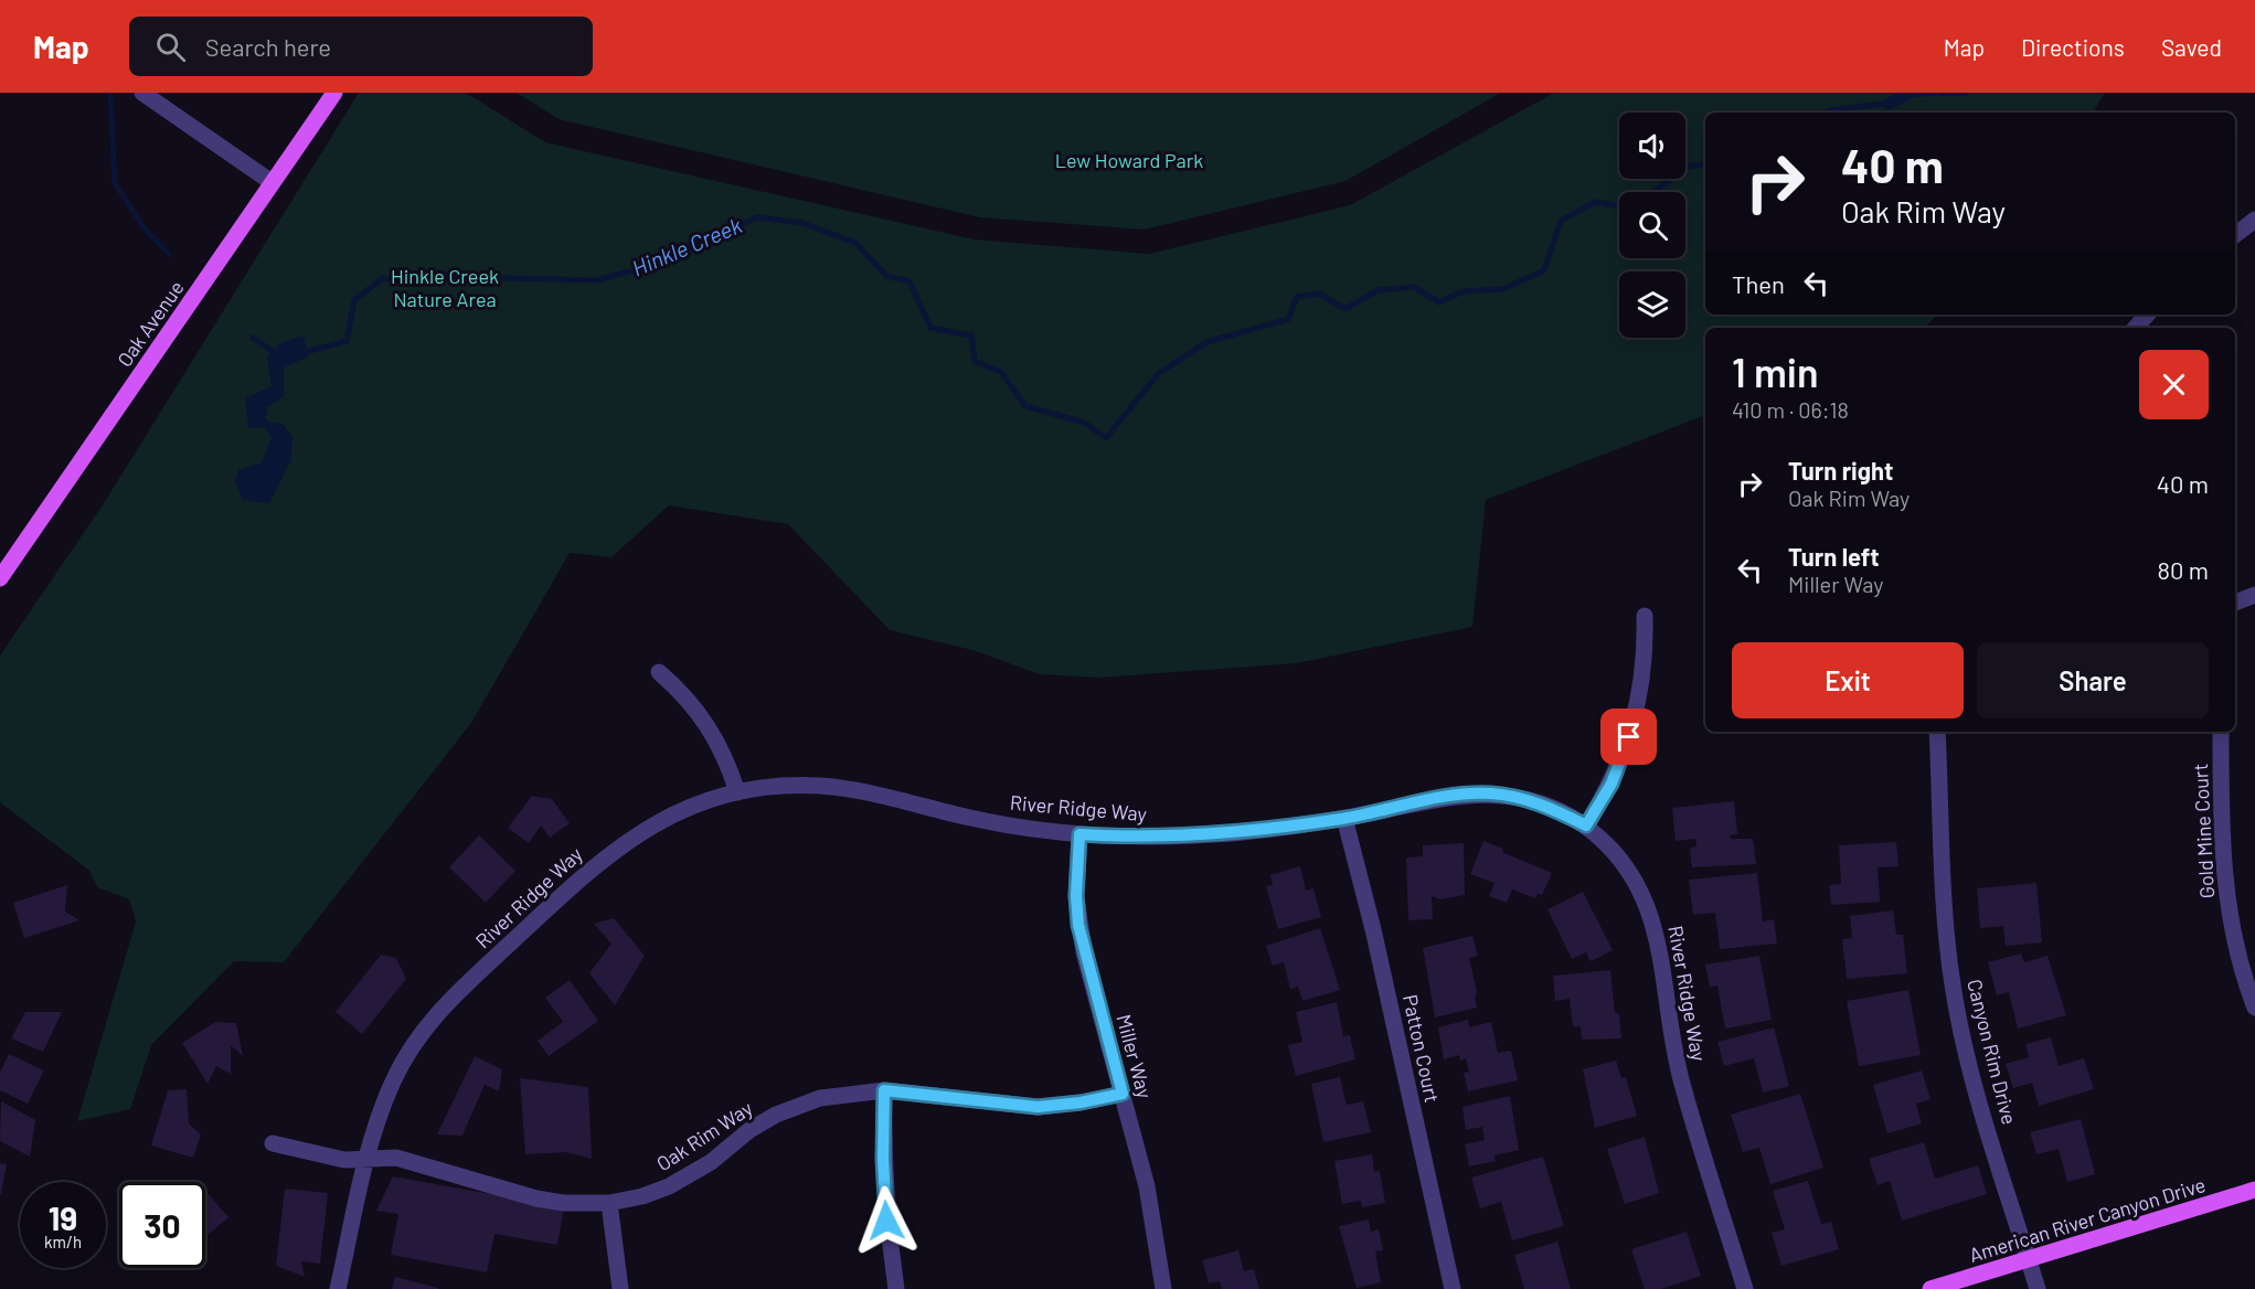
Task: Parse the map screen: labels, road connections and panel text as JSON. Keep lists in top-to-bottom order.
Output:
{
  "streets": {
    "main road": ["Oak Avenue", "American River Canyon Drive"],
    "street": [
      "River Ridge Way",
      "Gold Mine Court",
      "Patton Court",
      "Canyon Rim Drive",
      "Miller Way",
      "Oak Rim Way"
    ]
  },
  "crossings": [
    ["River Ridge Way", "Patton Court"],
    ["River Ridge Way", "Miller Way"],
    ["River Ridge Way", "Oak Rim Way"],
    ["Canyon Rim Drive", "American River Canyon Drive"],
    ["Miller Way", "Oak Rim Way"]
  ],
  "water": ["Hinkle Creek"],
  "parks": ["Lew Howard Park", "Hinkle Creek Nature Area"],
  "page": {
    "header": "Map",
    "search": "Search here",
    "nav": ["Map", "Directions", "Saved"],
    "turn": ["40 m", "Oak Rim Way"],
    "then": "Then",
    "heading": ["1 min", "410 m · 06:18"],
    "list": [
      {
        "name": "Turn right",
        "note": "Oak Rim Way",
        "value": "40 m"
      },
      {
        "name": "Turn left",
        "note": "Miller Way",
        "value": "80 m"
      }
    ],
    "buttons": ["Exit", "Share"],
    "speed": "19 km/h",
    "limit": "30"
  }
}
